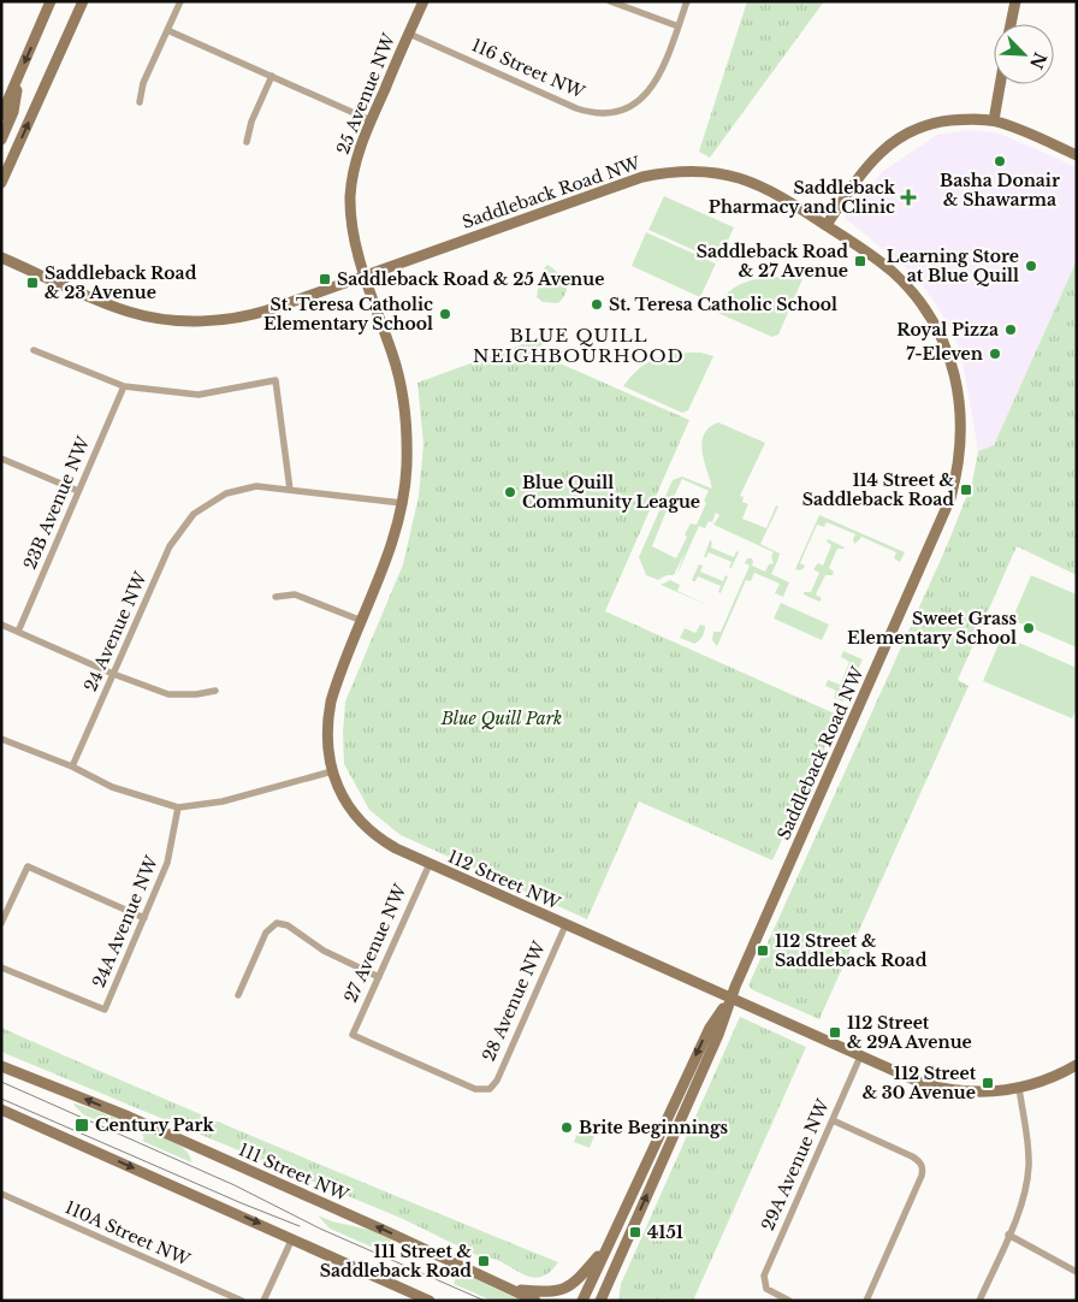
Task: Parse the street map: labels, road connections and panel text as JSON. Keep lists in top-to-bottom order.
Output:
{
  "streets": {
    "street": [
      "116 Street NW",
      "25 Avenue NW",
      "Saddleback Road NW",
      "23B Avenue NW",
      "24 Avenue NW",
      "112 Street NW",
      "24A Avenue NW",
      "27 Avenue NW",
      "28 Avenue NW",
      "29A Avenue NW",
      "111 Street NW",
      "110A Street NW"
    ]
  },
  "crossings": [
    ["116 Street NW", "25 Avenue NW"],
    ["25 Avenue NW", "Saddleback Road NW"],
    ["25 Avenue NW", "112 Street NW"],
    ["Saddleback Road NW", "112 Street NW"],
    ["112 Street NW", "27 Avenue NW"],
    ["112 Street NW", "28 Avenue NW"],
    ["112 Street NW", "29A Avenue NW"],
    ["27 Avenue NW", "28 Avenue NW"]
  ],
  "districts": ["BLUE QUILL NEIGHBOURHOOD"],
  "parks": ["Blue Quill Park"],
  "places": {
    "other": [
      "Basha Donair & Shawarma",
      "Learning Store at Blue Quill",
      "St. Teresa Catholic School",
      "St. Teresa Catholic Elementary School",
      "Royal Pizza",
      "7-Eleven",
      "Blue Quill Community League",
      "Sweet Grass Elementary School",
      "Brite Beginnings"
    ],
    "health": ["Saddleback Pharmacy and Clinic"],
    "transit": [
      "Saddleback Road & 27 Avenue",
      "Saddleback Road & 25 Avenue",
      "Saddleback Road & 23 Avenue",
      "114 Street & Saddleback Road",
      "112 Street & Saddleback Road",
      "112 Street & 29A Avenue",
      "112 Street & 30 Avenue",
      "Century Park",
      "4151",
      "111 Street & Saddleback Road"
    ]
  },
  "north": "bottom right"
}
